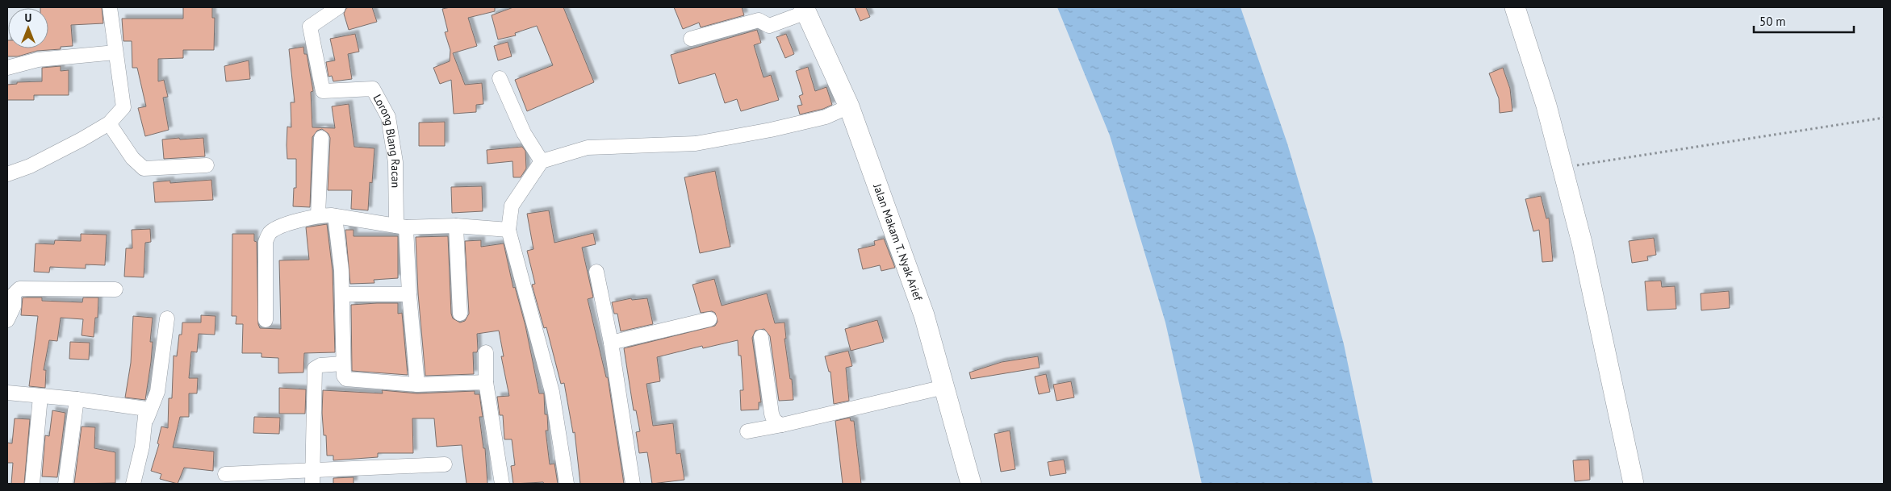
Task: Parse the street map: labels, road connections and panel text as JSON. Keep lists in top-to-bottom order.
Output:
{
  "streets": {
    "street": ["Lorong Blang Racan", "Jalan Makam T. Nyak Arief"]
  },
  "scale_bar": "50 m",
  "north": "top"
}
